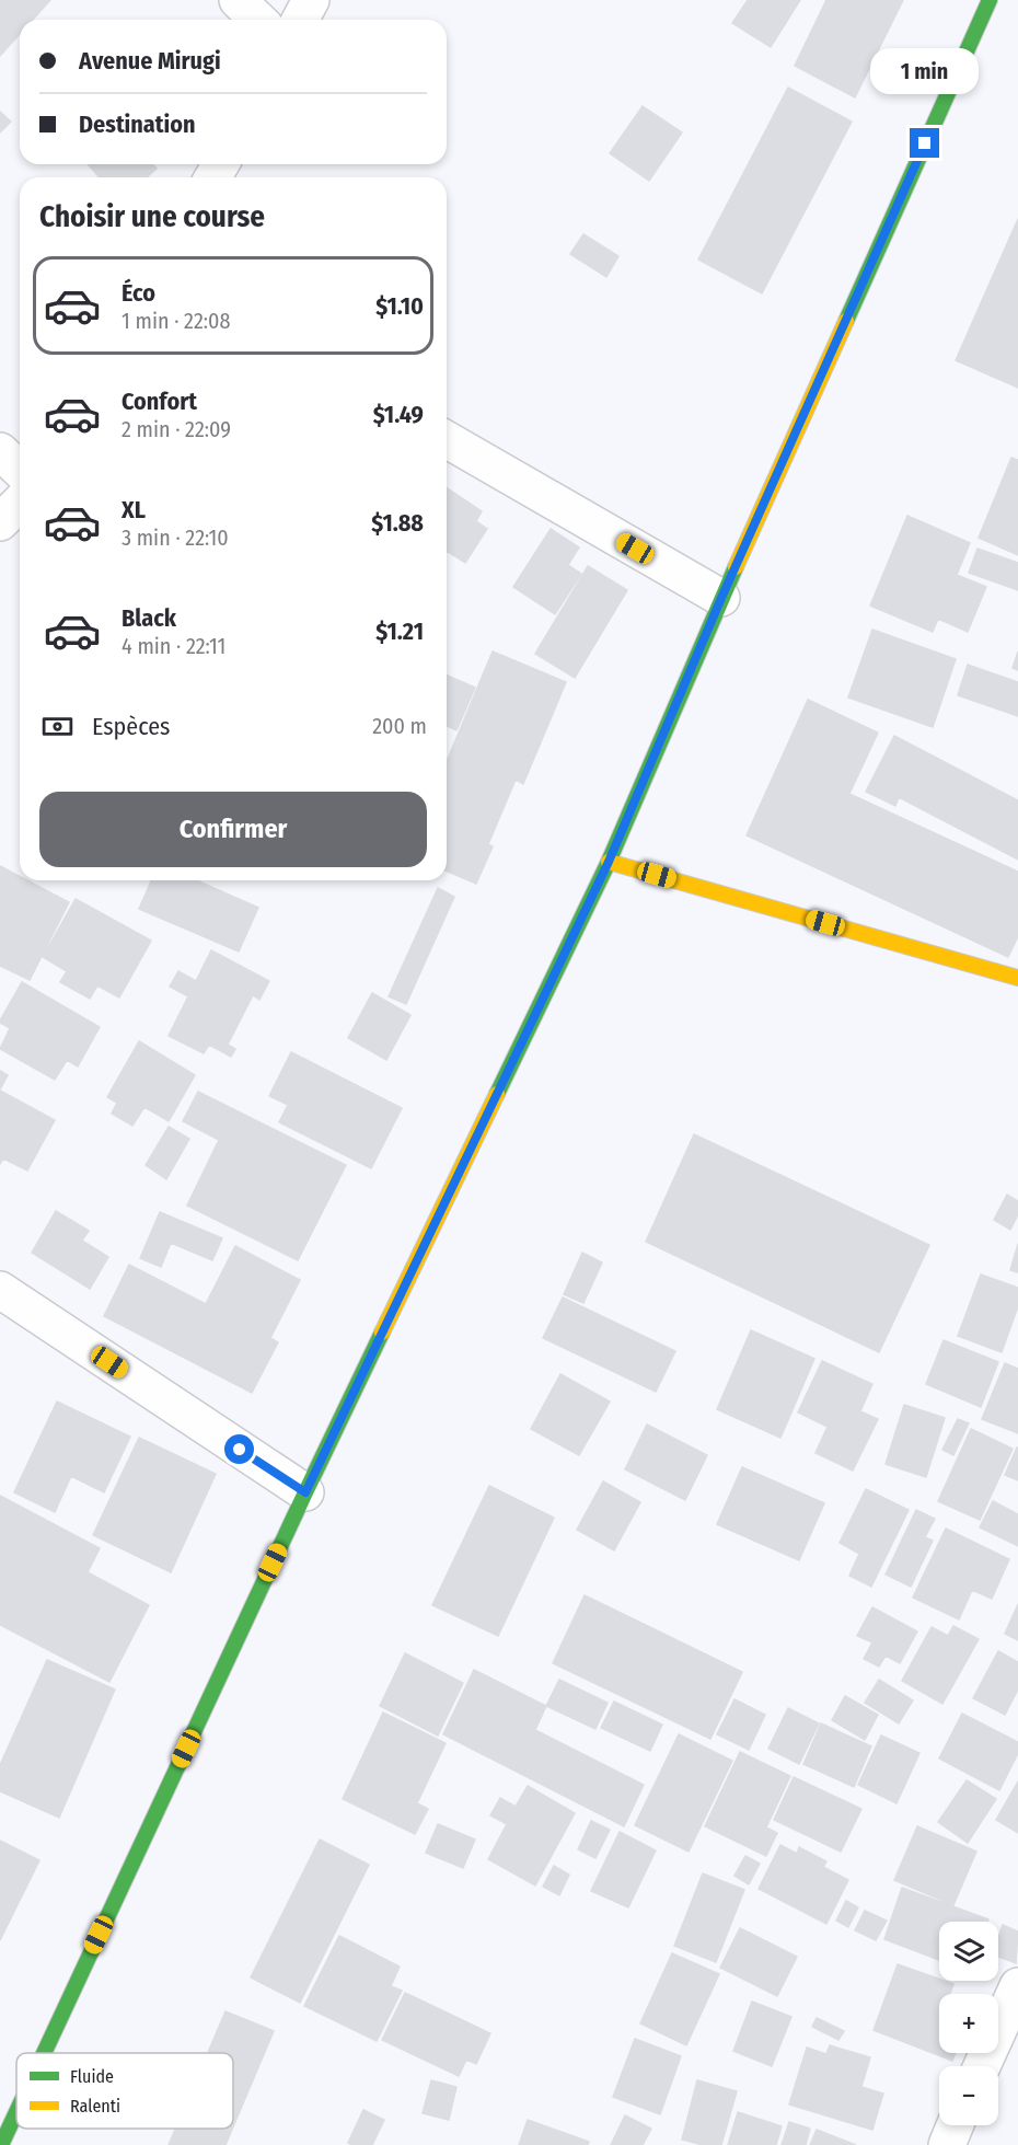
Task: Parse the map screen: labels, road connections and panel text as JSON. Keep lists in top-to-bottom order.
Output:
{
  "legend": ["Fluide", "Ralenti"],
  "page": {
    "banner": ["Avenue Mirugi", "Destination"],
    "bubble": "1 min",
    "heading": "Choisir une course",
    "list": [
      {
        "name": "Éco",
        "note": "1 min · 22:08",
        "value": "$1.10"
      },
      {
        "name": "Confort",
        "note": "2 min · 22:09",
        "value": "$1.49"
      },
      {
        "name": "XL",
        "note": "3 min · 22:10",
        "value": "$1.88"
      },
      {
        "name": "Black",
        "note": "4 min · 22:11",
        "value": "$1.21"
      }
    ],
    "pay": ["Espèces", "200 m"],
    "buttons": "Confirmer",
    "map_buttons": ["+", "−"]
  }
}
